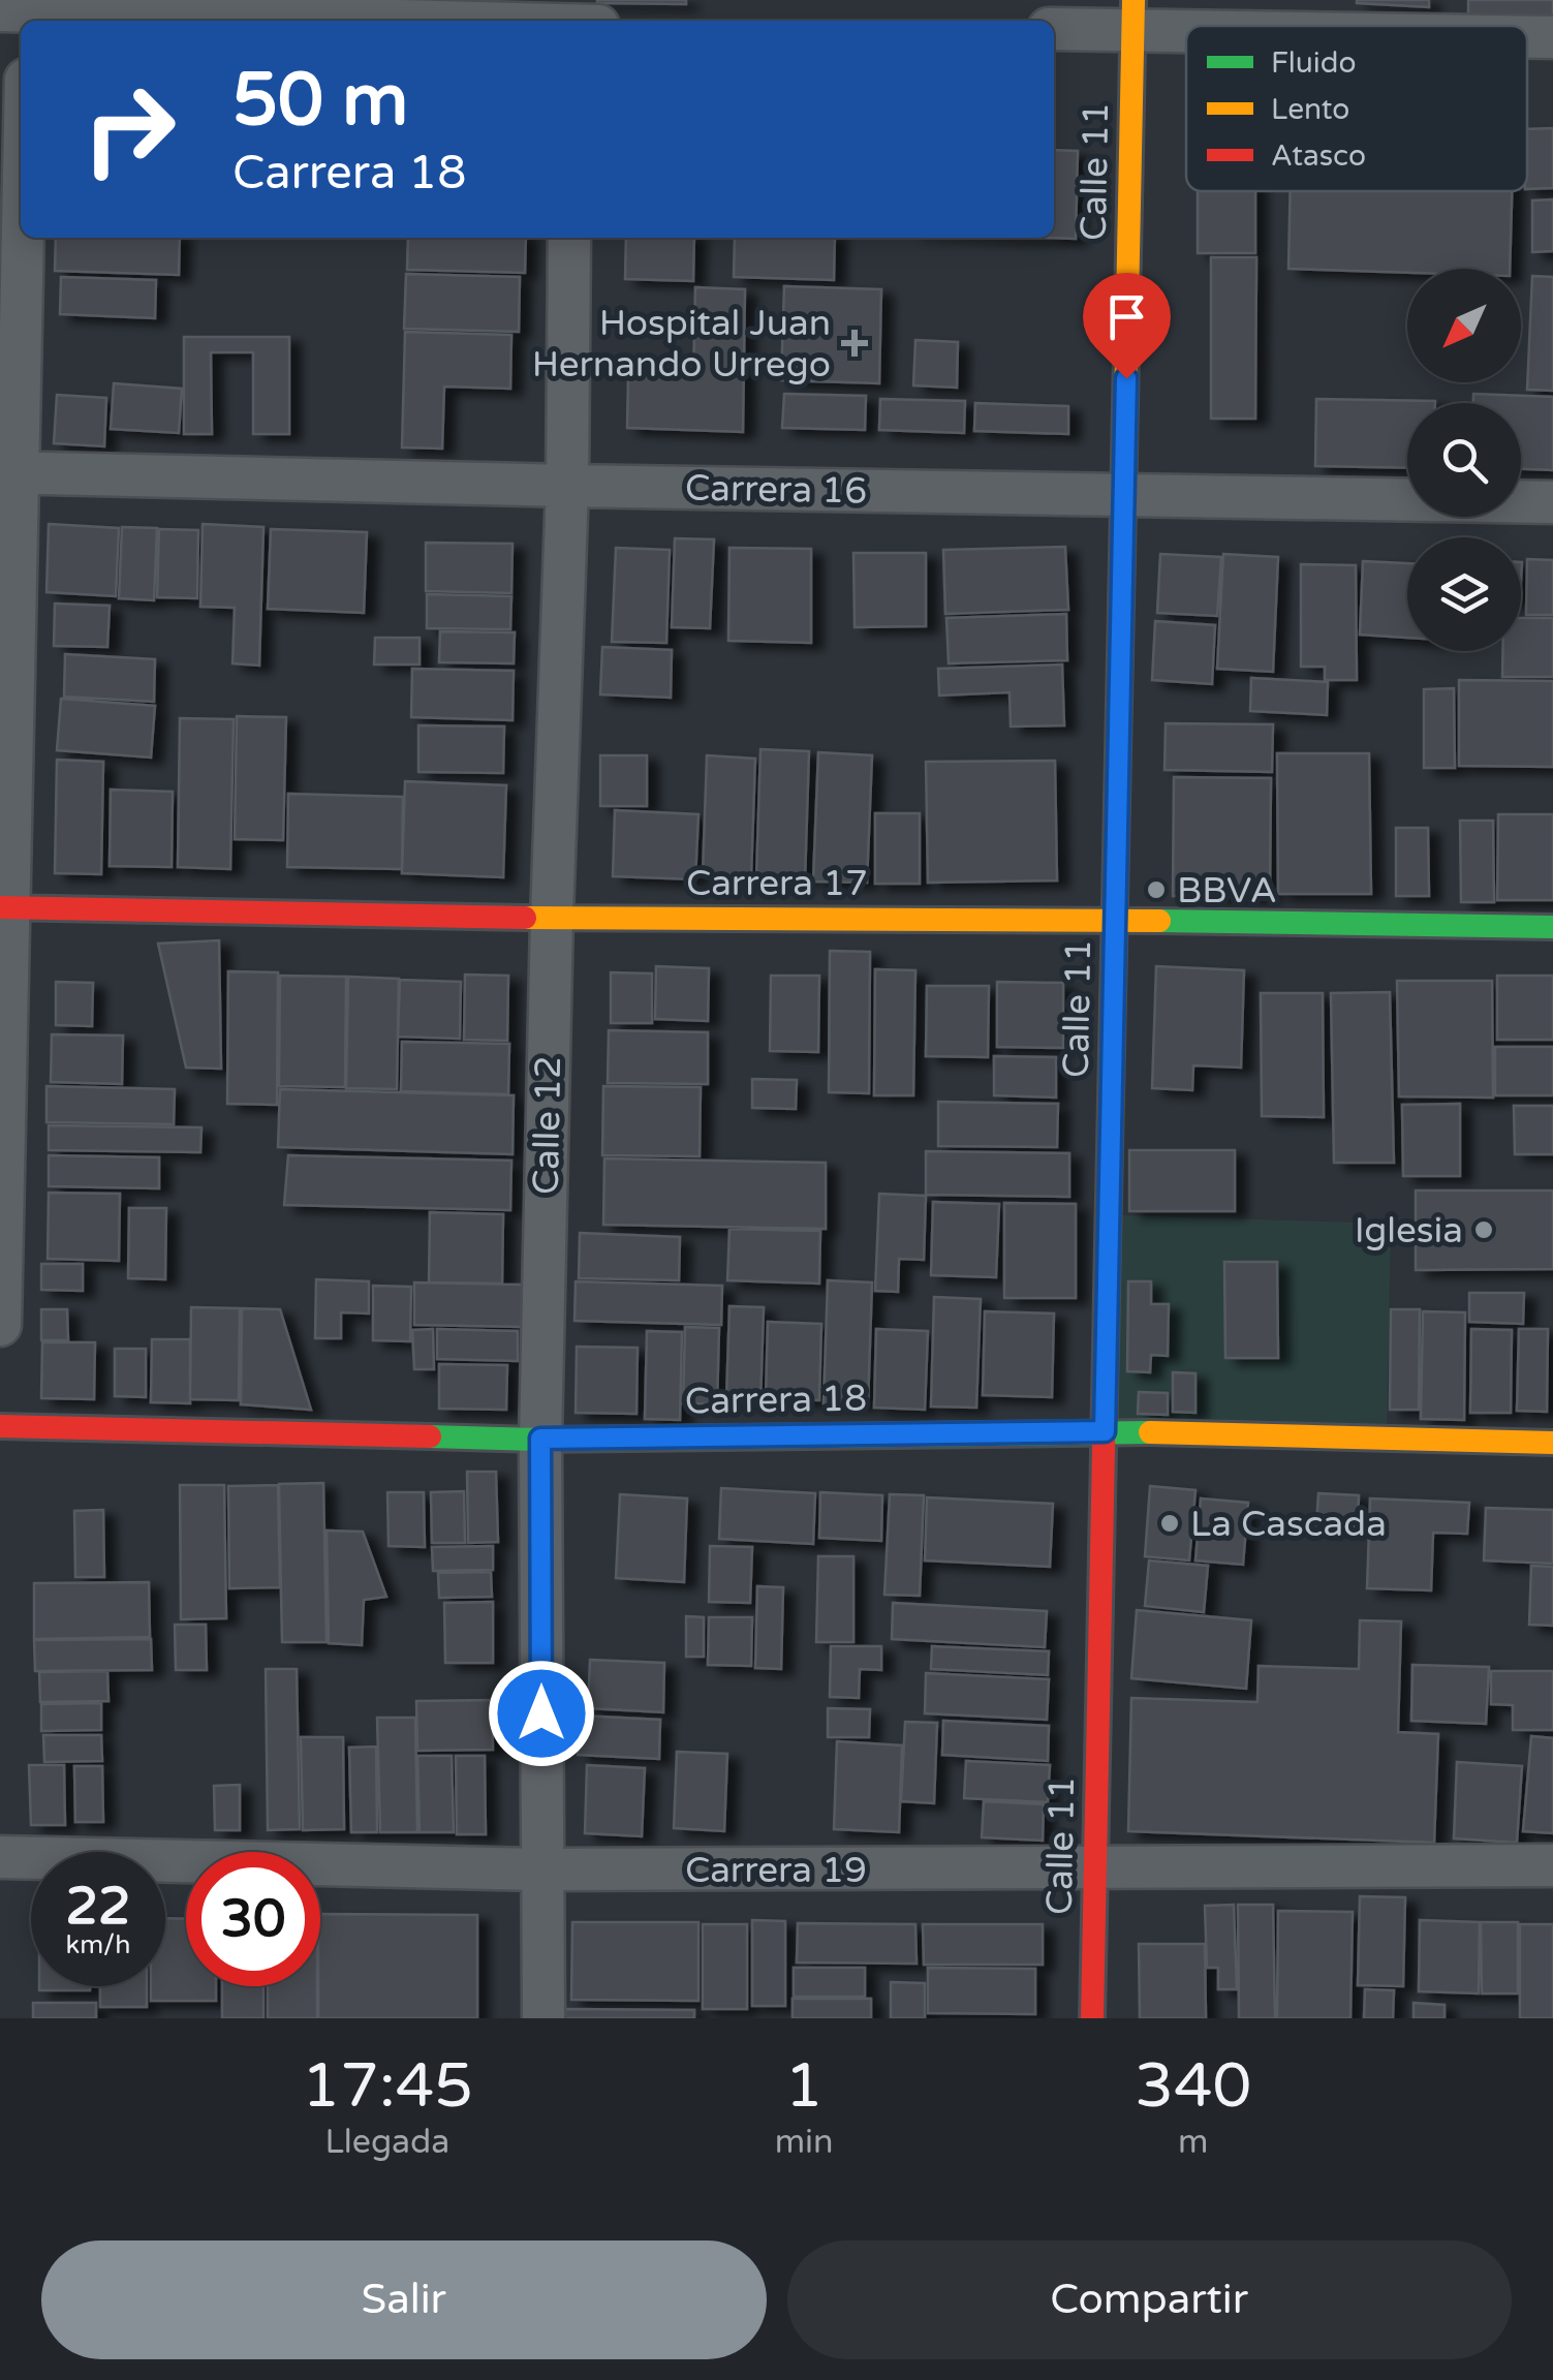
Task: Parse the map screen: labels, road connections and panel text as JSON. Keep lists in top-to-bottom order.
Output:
{
  "streets": {
    "street": [
      "Calle 11",
      "Carrera 16",
      "Carrera 17",
      "Calle 12",
      "Carrera 18",
      "Carrera 19"
    ]
  },
  "crossings": [
    ["Calle 11", "Carrera 16"],
    ["Calle 11", "Carrera 17"],
    ["Calle 11", "Carrera 18"],
    ["Calle 11", "Carrera 19"],
    ["Carrera 16", "Calle 12"],
    ["Carrera 17", "Calle 12"],
    ["Calle 12", "Carrera 18"],
    ["Calle 12", "Carrera 19"]
  ],
  "places": {
    "health": ["Hospital Juan Hernando Urrego"],
    "other": ["BBVA", "Iglesia", "La Cascada"]
  },
  "legend": ["Fluido", "Lento", "Atasco"],
  "north": "bottom left",
  "page": {
    "turn": ["50 m", "Carrera 18"],
    "speed": "22 km/h",
    "limit": "30",
    "eta": [
      "17:45",
      "Llegada",
      "1",
      "min",
      "340",
      "m"
    ],
    "buttons": ["Salir", "Compartir"]
  }
}
